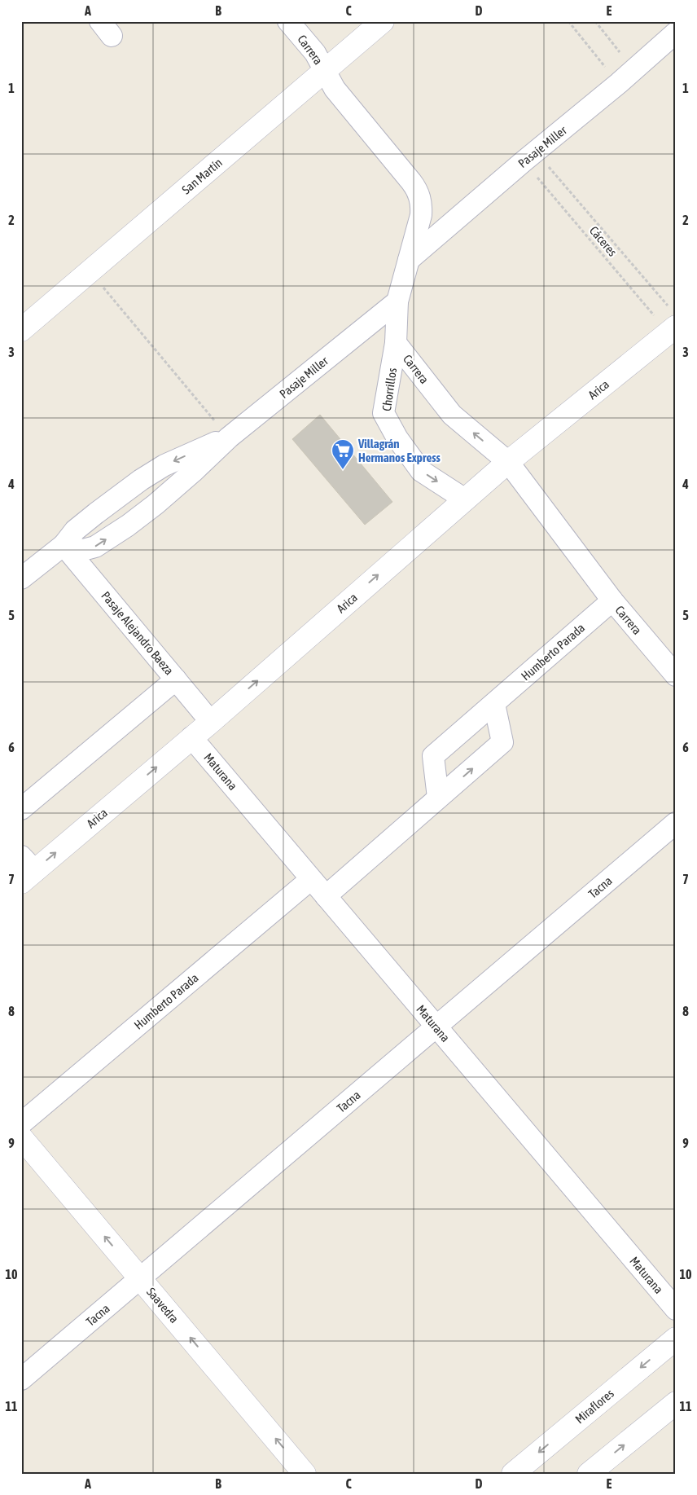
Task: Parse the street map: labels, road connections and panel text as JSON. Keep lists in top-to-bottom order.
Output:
{
  "streets": {
    "street": [
      "Carrera",
      "Pasaje Miller",
      "San Martín",
      "Chorrillos",
      "Arica",
      "Pasaje Alejandro Baeza",
      "Humberto Parada",
      "Maturana",
      "Tacna",
      "Saavedra",
      "Miraflores"
    ],
    "path": ["Cáceres"]
  },
  "crossings": [
    ["Carrera", "Pasaje Miller"],
    ["Carrera", "San Martín"],
    ["Carrera", "Chorrillos"],
    ["Carrera", "Arica"],
    ["Carrera", "Humberto Parada"],
    ["Pasaje Miller", "Cáceres"],
    ["Pasaje Miller", "Pasaje Alejandro Baeza"],
    ["Cáceres", "Arica"],
    ["Chorrillos", "Arica"],
    ["Arica", "Pasaje Alejandro Baeza"],
    ["Arica", "Maturana"],
    ["Humberto Parada", "Maturana"],
    ["Maturana", "Tacna"],
    ["Tacna", "Saavedra"]
  ],
  "one_way": ["Chorrillos", "Saavedra"],
  "places": {
    "supermarket": ["Villagrán Hermanos Express"]
  },
  "grid": {
    "columns": [
      "A",
      "B",
      "C",
      "D",
      "E"
    ],
    "rows": [
      "1",
      "2",
      "3",
      "4",
      "5",
      "6",
      "7",
      "8",
      "9",
      "10",
      "11"
    ]
  }
}
